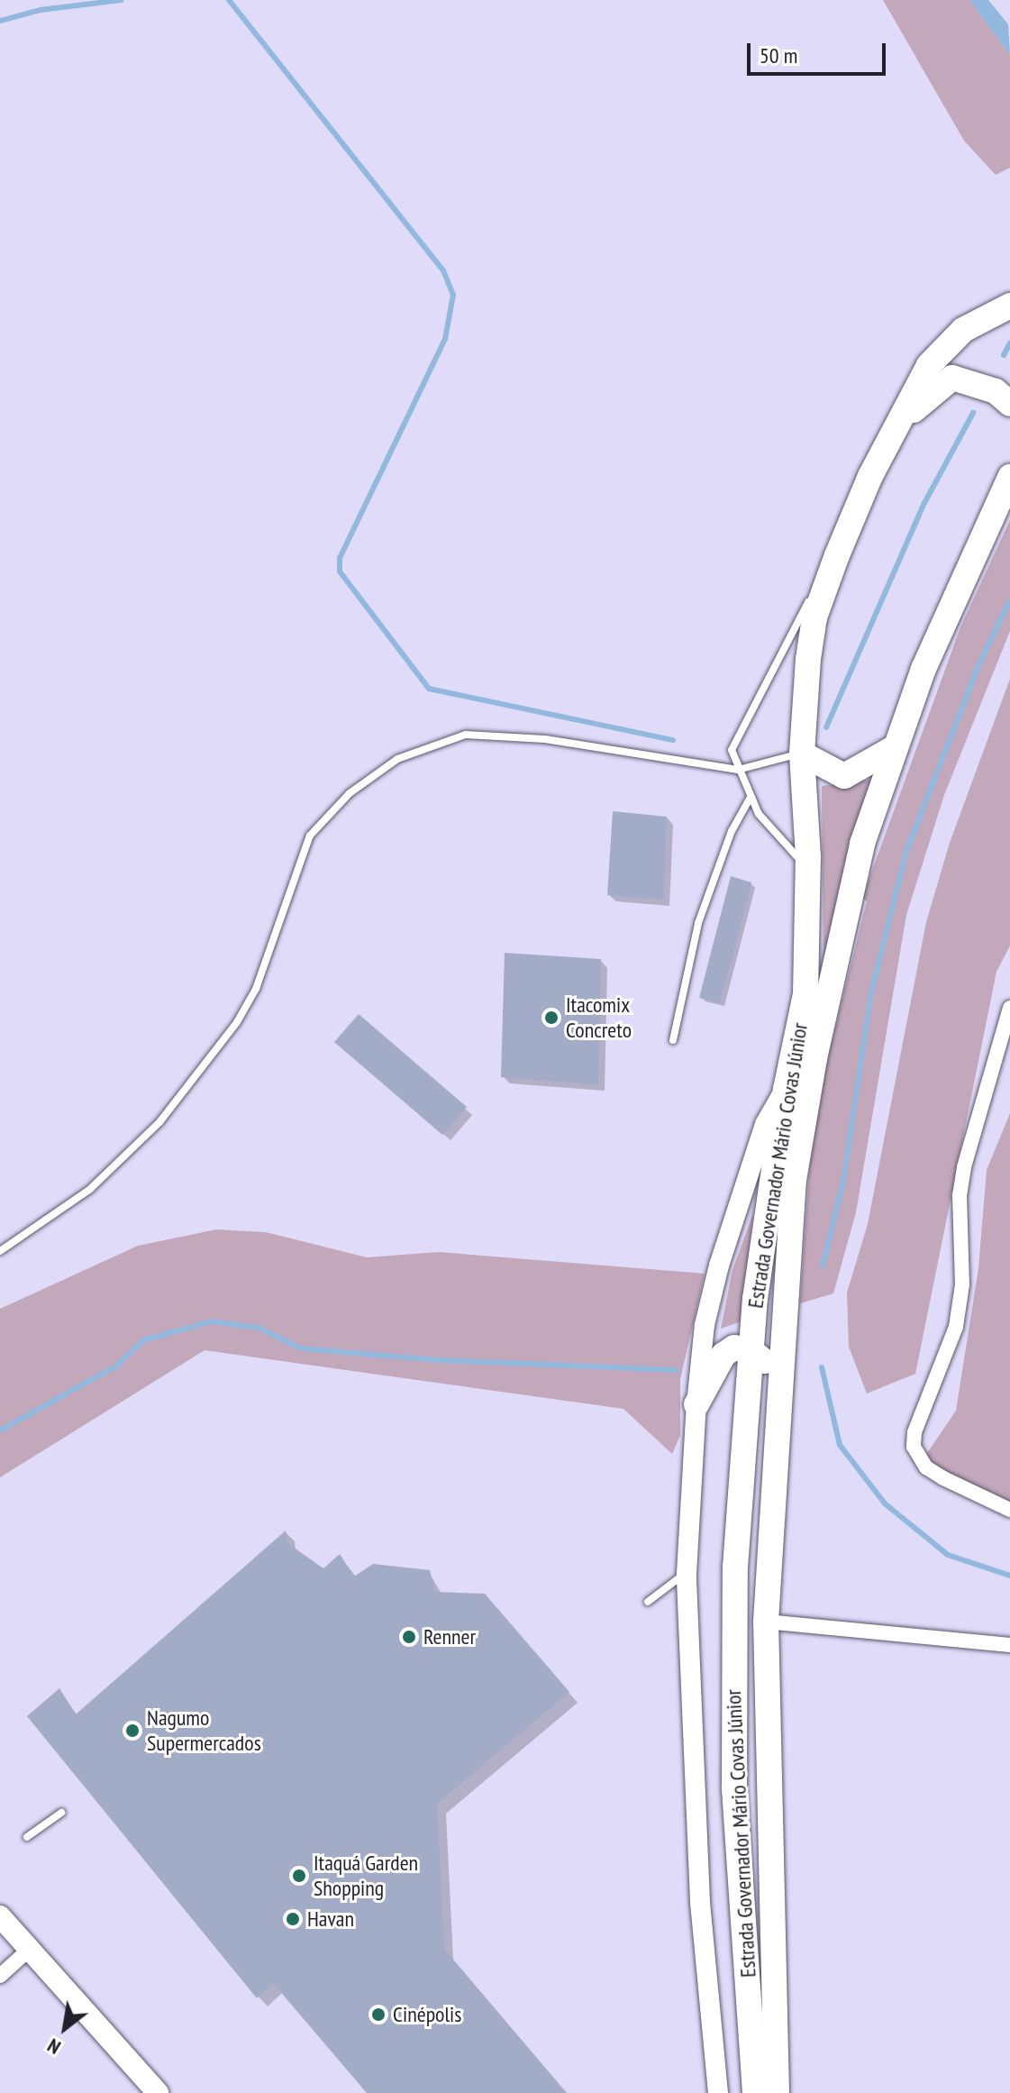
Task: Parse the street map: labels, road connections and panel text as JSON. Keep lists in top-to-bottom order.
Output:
{
  "streets": {
    "highway": ["Estrada Governador Mário Covas Júnior"]
  },
  "places": [
    "Itacomix Concreto",
    "Renner",
    "Nagumo Supermercados",
    "Itaquá Garden Shopping",
    "Havan",
    "Cinépolis"
  ],
  "scale_bar": "50 m",
  "north": "bottom left"
}
